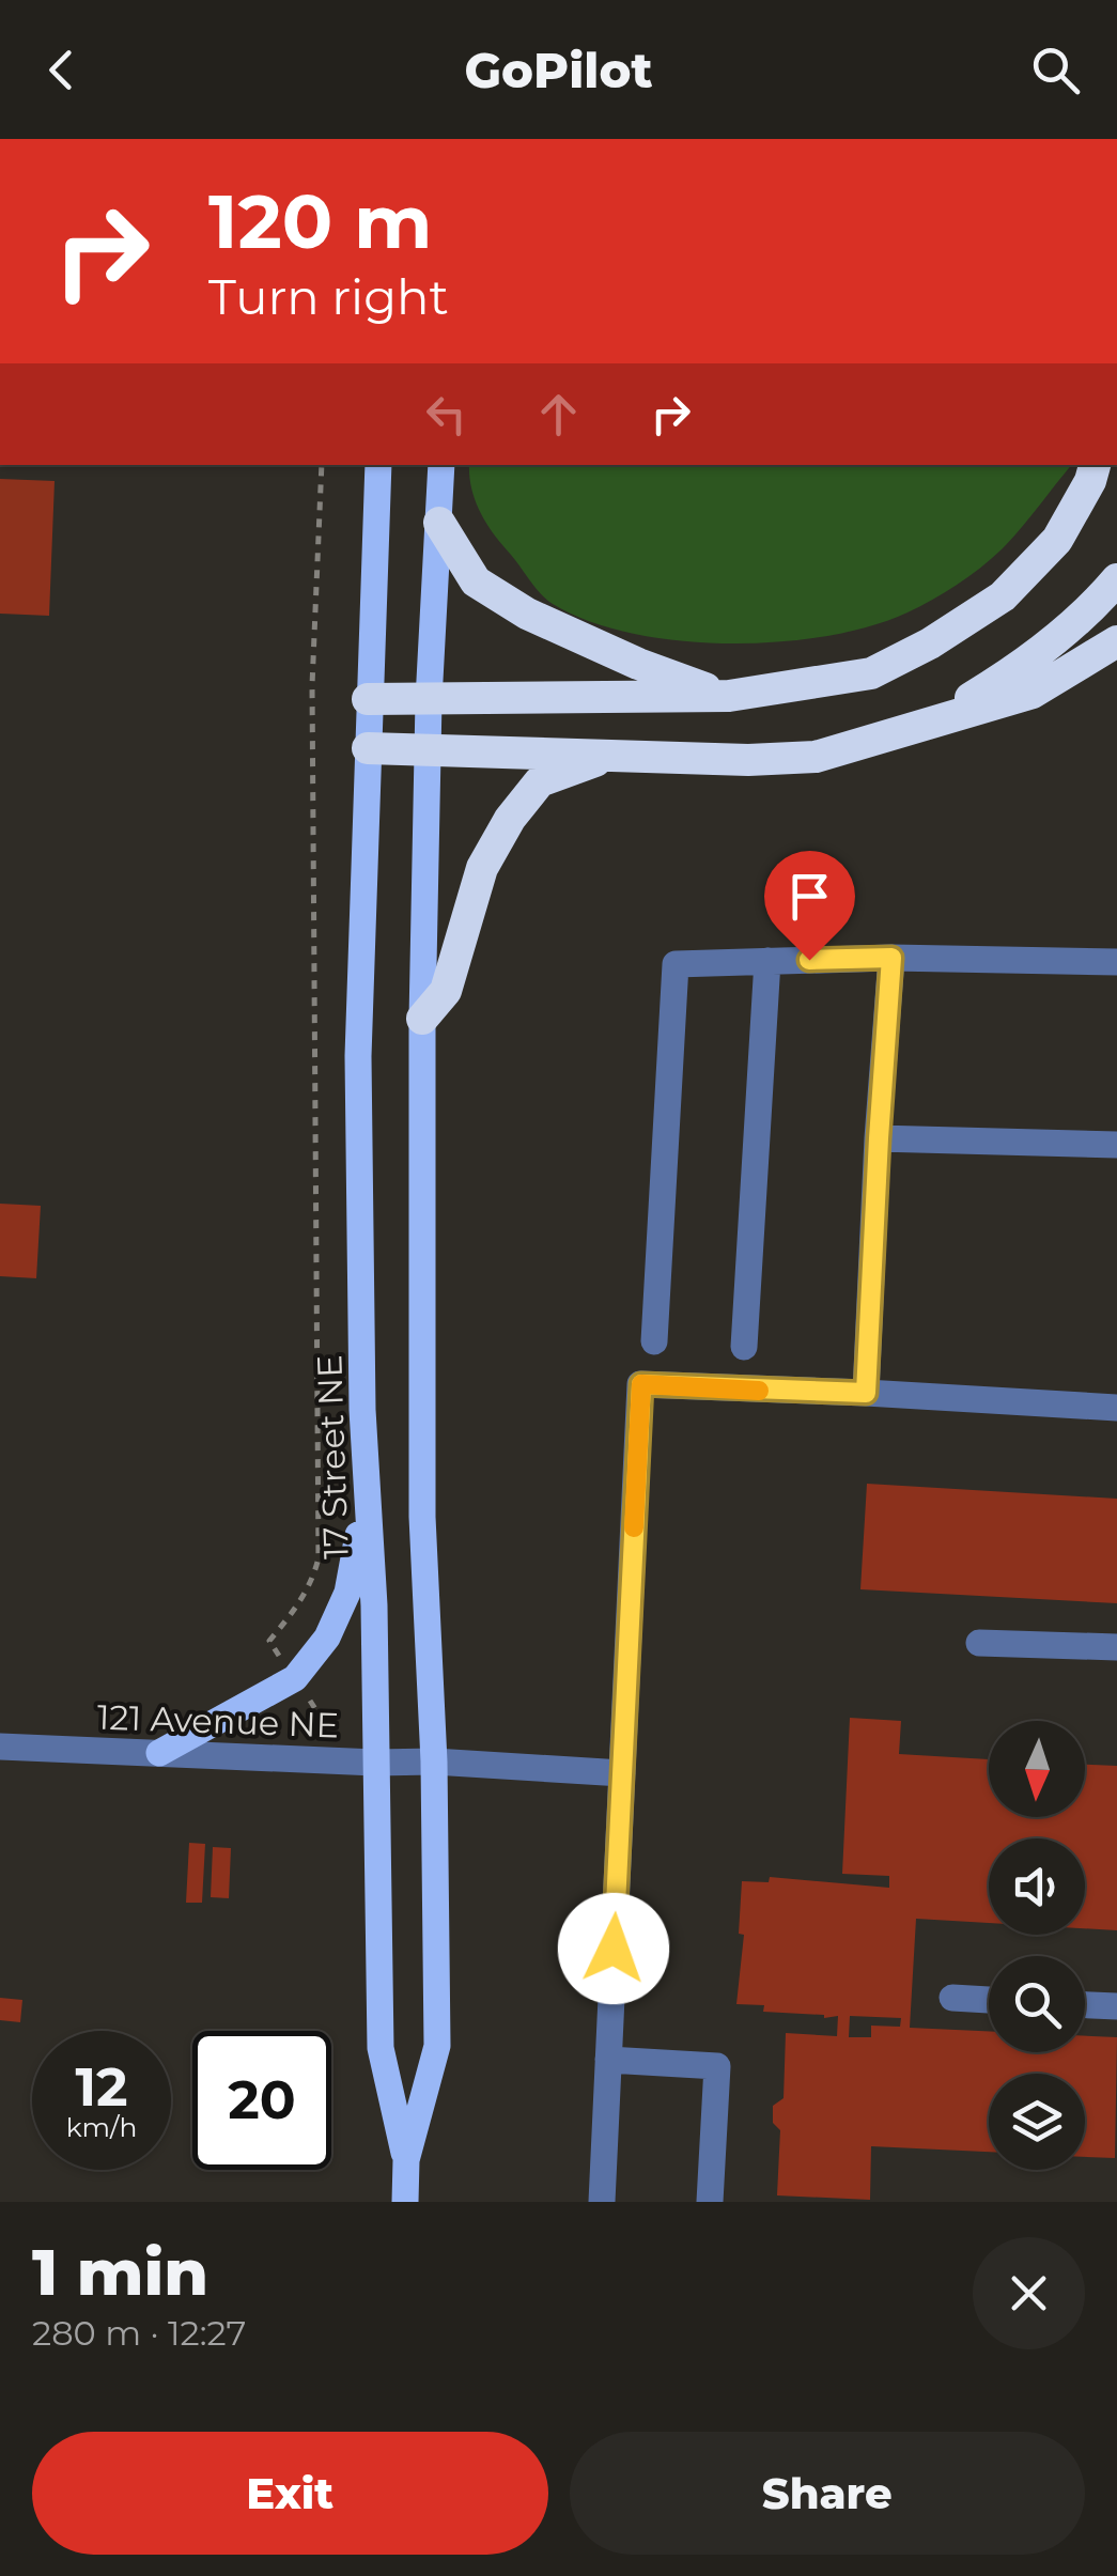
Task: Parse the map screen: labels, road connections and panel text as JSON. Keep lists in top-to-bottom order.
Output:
{
  "streets": {
    "main road": ["17 Street NE"],
    "street": ["121 Avenue NE"]
  },
  "crossings": [
    ["17 Street NE", "121 Avenue NE"]
  ],
  "north": "bottom",
  "page": {
    "header": "GoPilot",
    "turn": ["120 m", "Turn right"],
    "speed": "12 km/h",
    "limit": "20",
    "heading": ["1 min", "280 m · 12:27"],
    "buttons": ["Exit", "Share"]
  }
}
